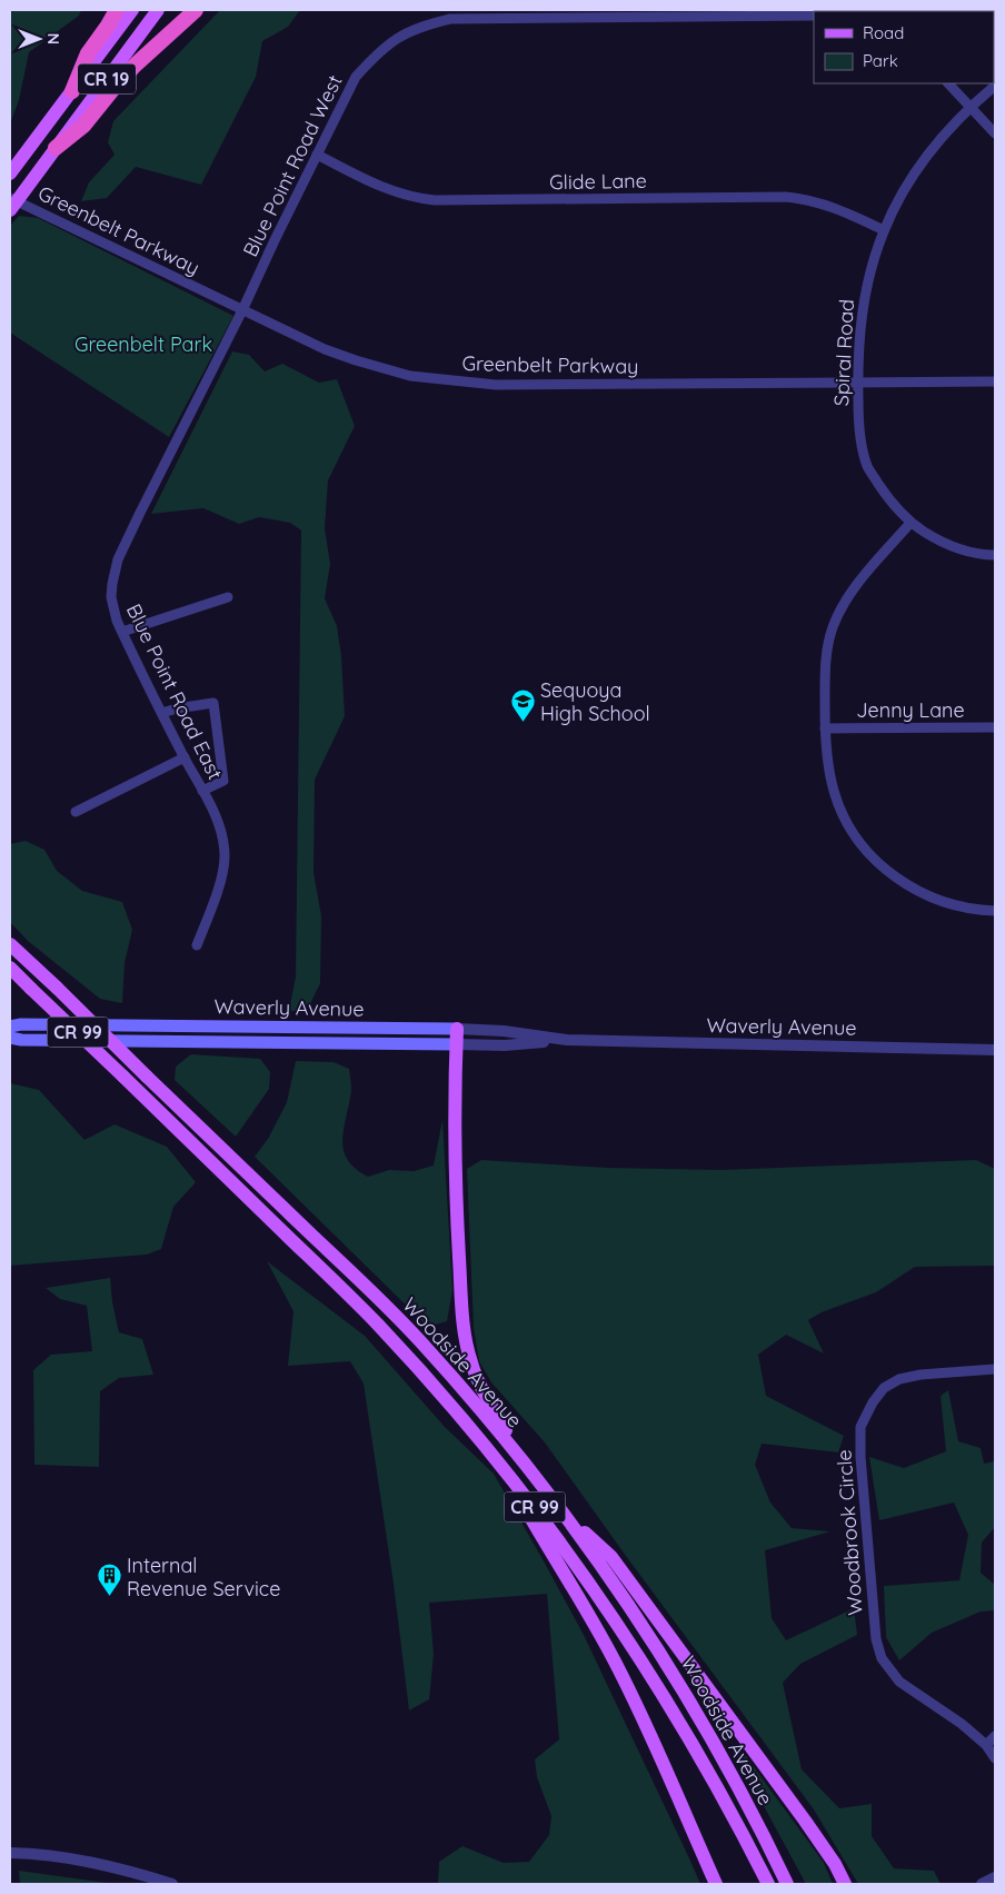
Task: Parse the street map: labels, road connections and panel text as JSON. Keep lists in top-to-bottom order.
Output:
{
  "streets": {
    "main road": [
      "CR 19",
      "Waverly Avenue",
      "CR 99",
      "Woodside Avenue"
    ],
    "street": [
      "Blue Point Road West",
      "Glide Lane",
      "Greenbelt Parkway",
      "Spiral Road",
      "Blue Point Road East",
      "Jenny Lane",
      "Woodbrook Circle"
    ]
  },
  "crossings": [
    ["CR 19", "Greenbelt Parkway"],
    ["Blue Point Road West", "Glide Lane"],
    ["Blue Point Road West", "Greenbelt Parkway"],
    ["Blue Point Road West", "Blue Point Road East"],
    ["Glide Lane", "Spiral Road"],
    ["Greenbelt Parkway", "Spiral Road"],
    ["Greenbelt Parkway", "Blue Point Road East"]
  ],
  "parks": ["Greenbelt Park"],
  "places": {
    "school or university": ["Sequoya High School"],
    "building": ["Internal Revenue Service"]
  },
  "legend": ["Road", "Park"],
  "north": "right"
}
